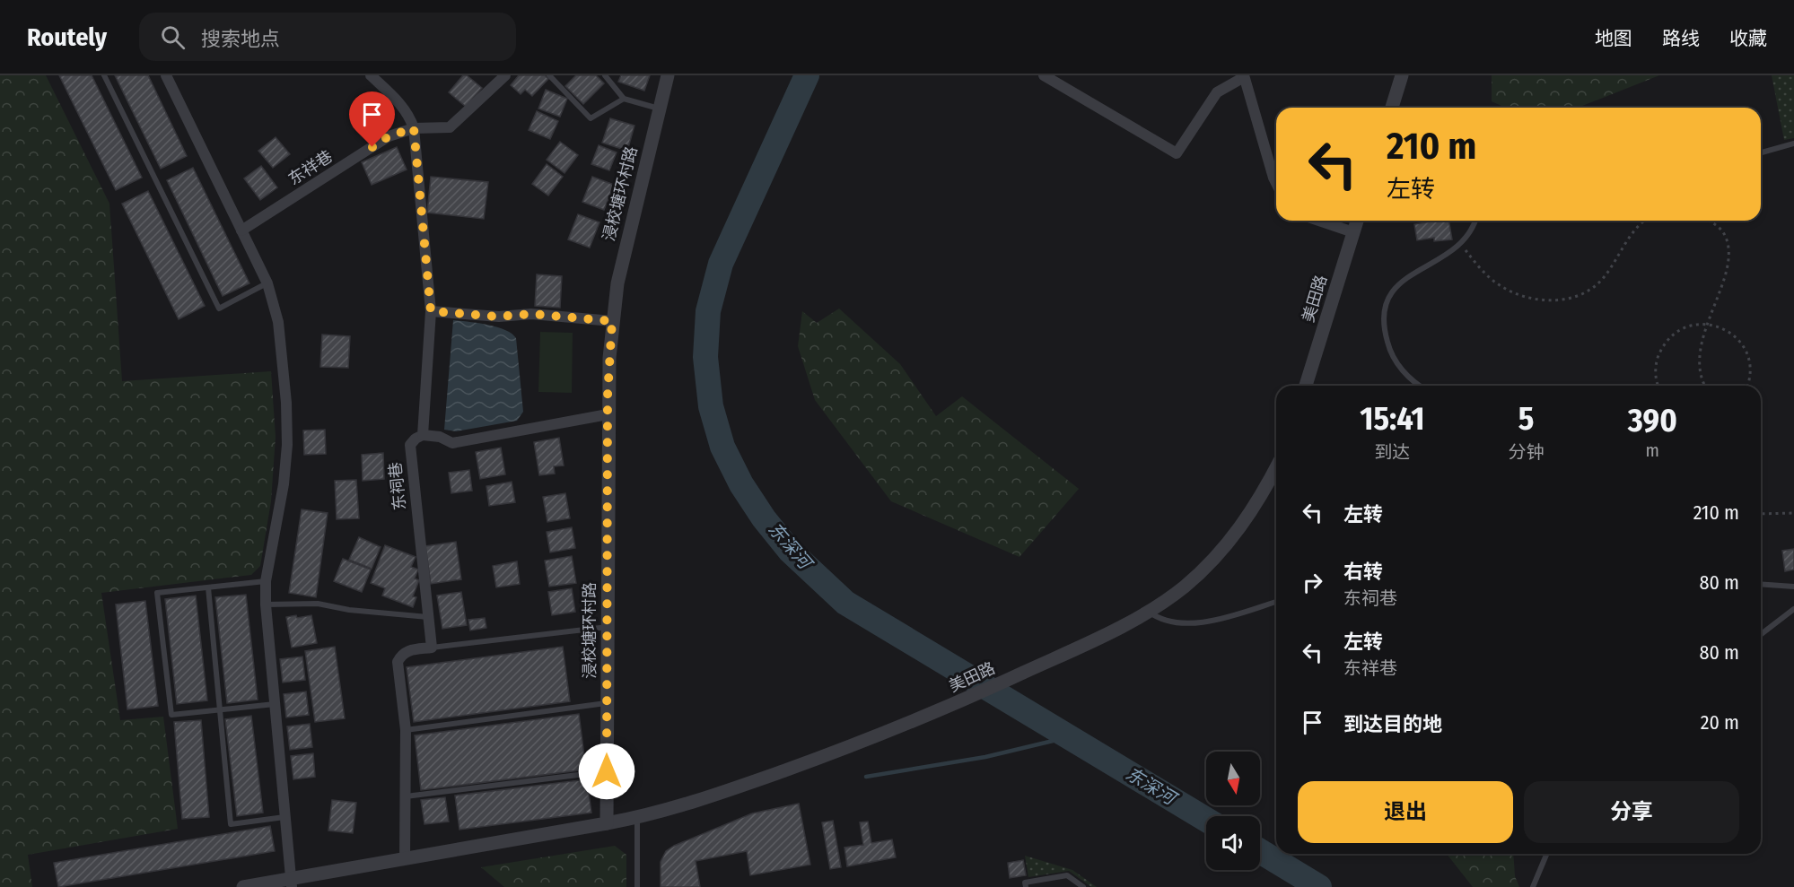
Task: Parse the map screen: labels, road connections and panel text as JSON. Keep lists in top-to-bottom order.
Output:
{
  "streets": {
    "street": [
      "东祥巷",
      "浸校塘环村路",
      "美田路",
      "东祠巷"
    ]
  },
  "crossings": [
    ["东祥巷", "东祠巷"],
    ["浸校塘环村路", "美田路"]
  ],
  "water": ["东深河"],
  "north": "bottom",
  "page": {
    "header": "Routely",
    "search": "搜索地点",
    "nav": ["地图", "路线", "收藏"],
    "turn": ["210 m", "左转"],
    "eta": [
      "15:41",
      "到达",
      "5",
      "分钟",
      "390",
      "m"
    ],
    "list": [
      {
        "name": "左转",
        "value": "210 m"
      },
      {
        "name": "右转",
        "note": "东祠巷",
        "value": "80 m"
      },
      {
        "name": "左转",
        "note": "东祥巷",
        "value": "80 m"
      },
      {
        "name": "到达目的地",
        "value": "20 m"
      }
    ],
    "buttons": ["退出", "分享"]
  }
}
